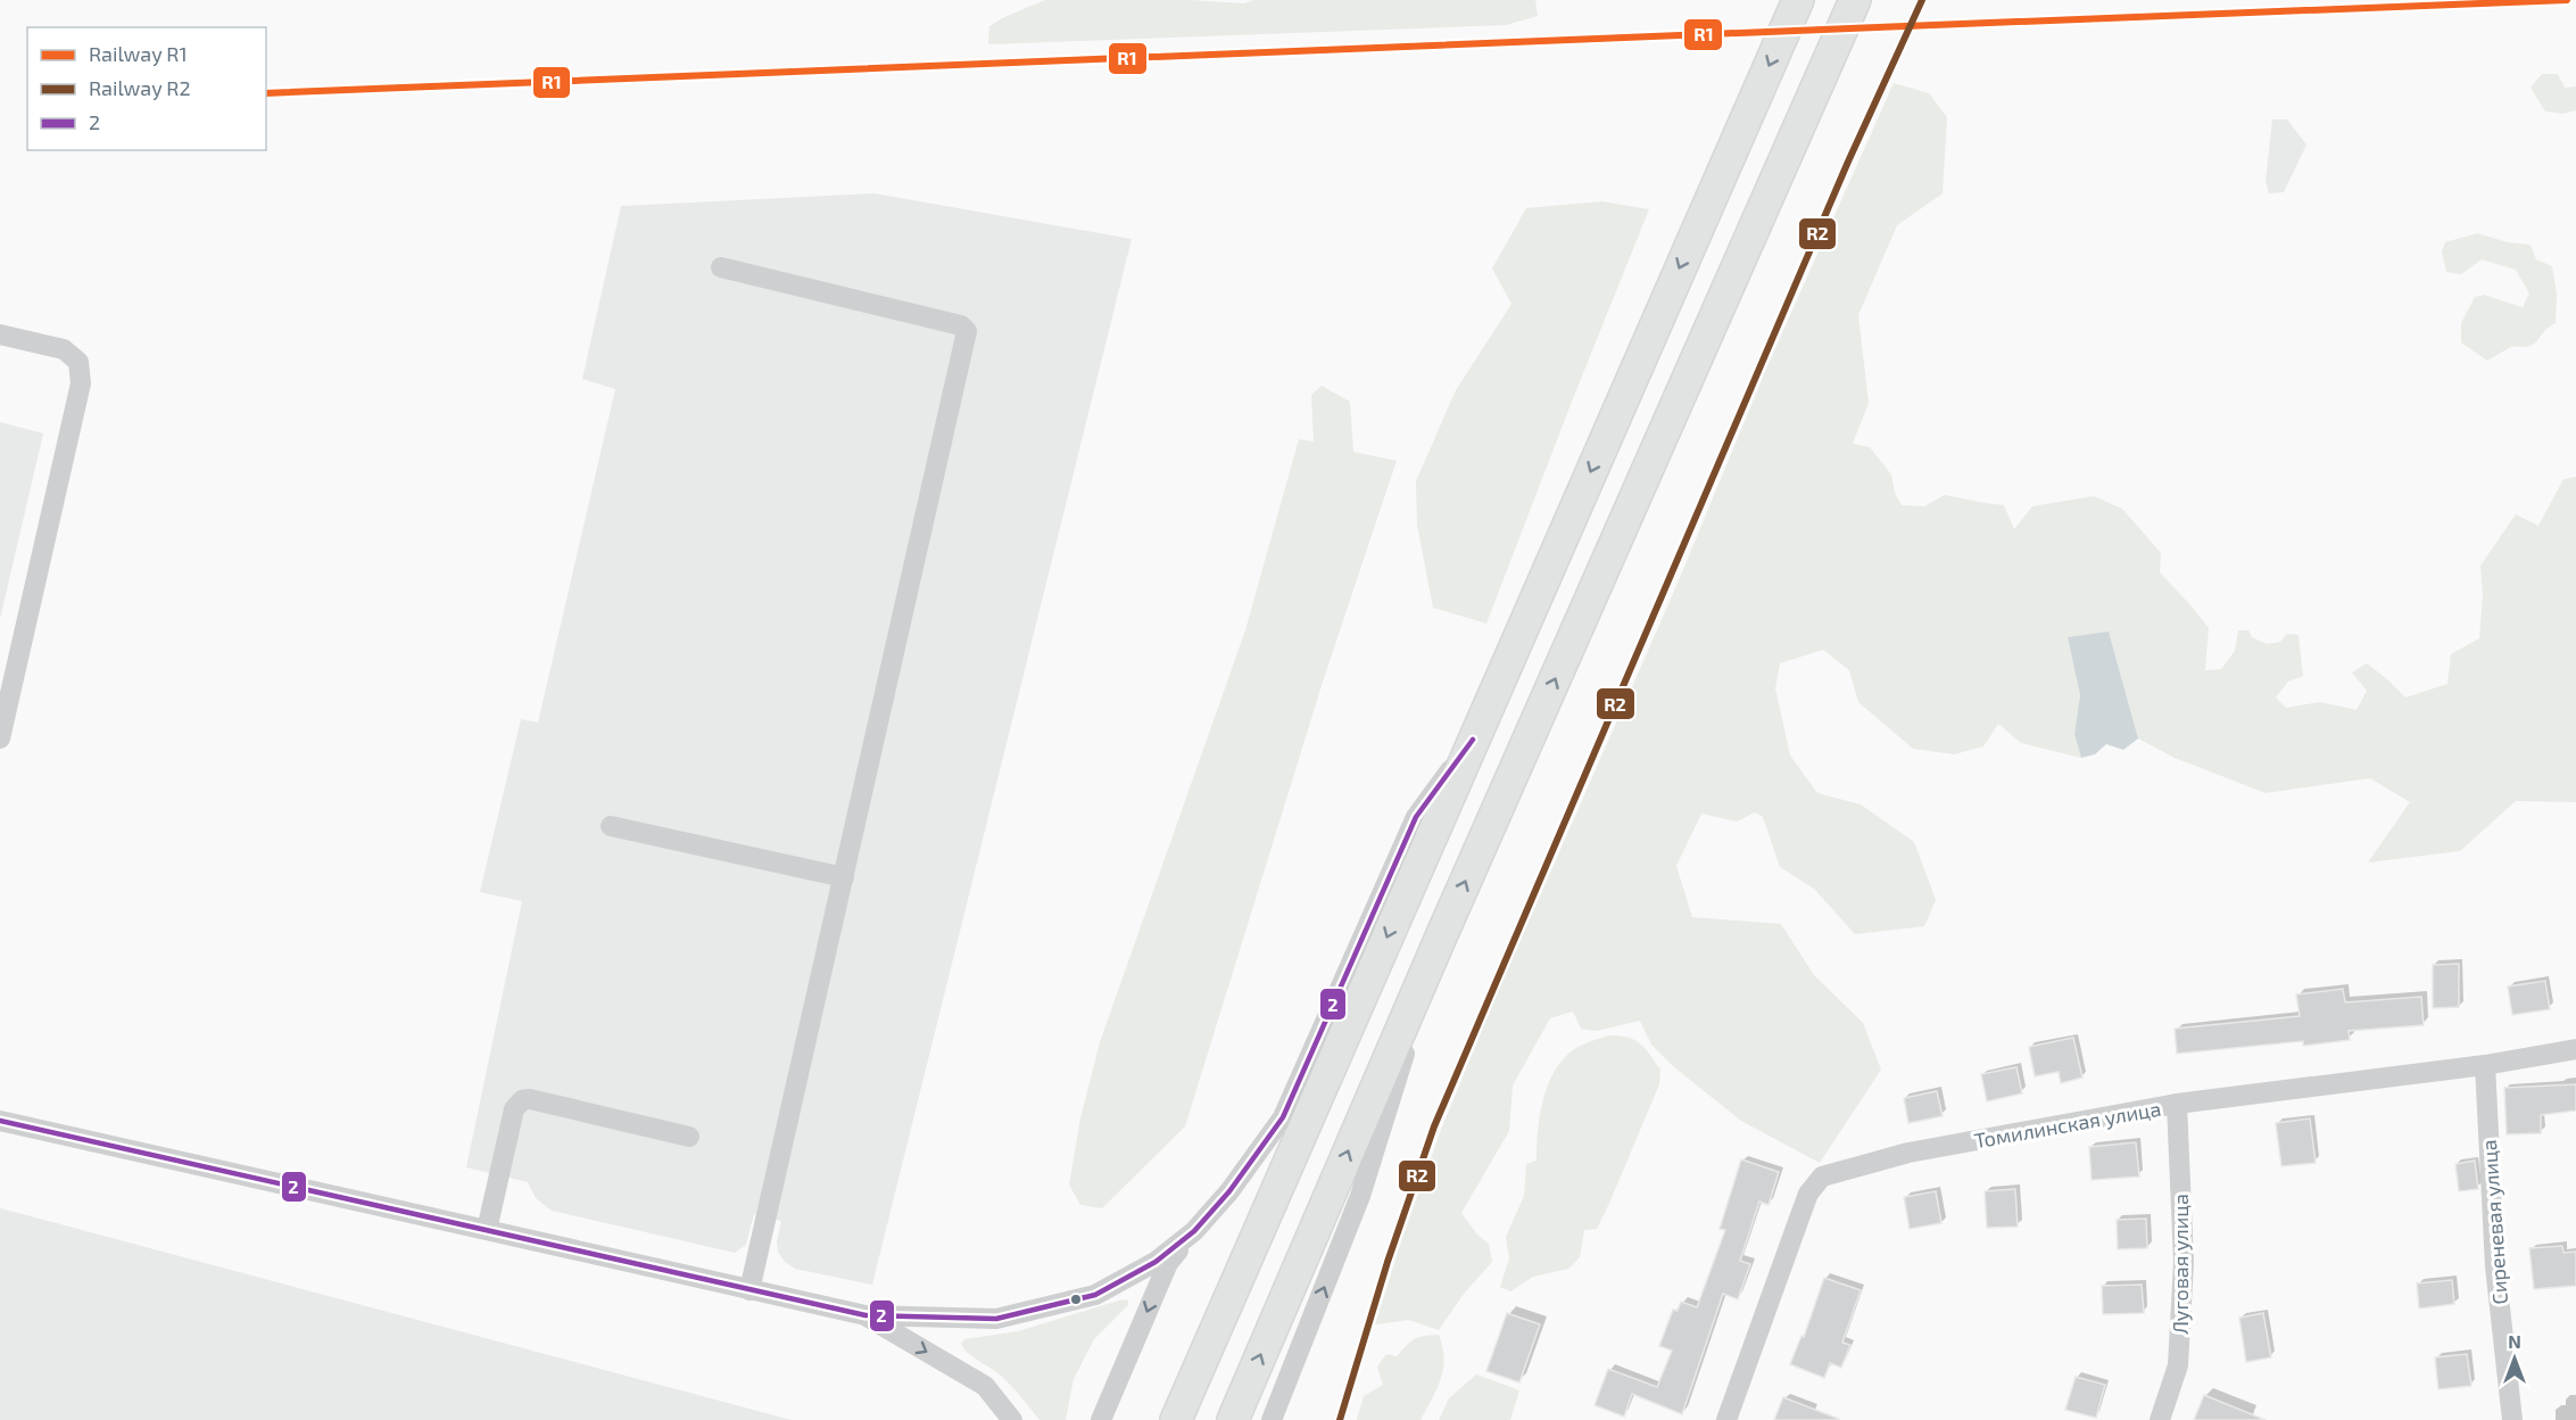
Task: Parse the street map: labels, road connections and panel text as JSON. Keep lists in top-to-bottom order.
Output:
{
  "streets": {
    "street": ["Томилинская улица", "Сиреневая улица", "Луговая улица"]
  },
  "crossings": [
    ["Томилинская улица", "Сиреневая улица"],
    ["Томилинская улица", "Луговая улица"]
  ],
  "lines": ["rail line R1", "rail line R2", "transit line 2"],
  "legend": ["Railway R1", "Railway R2", "2"],
  "north": "top"
}
